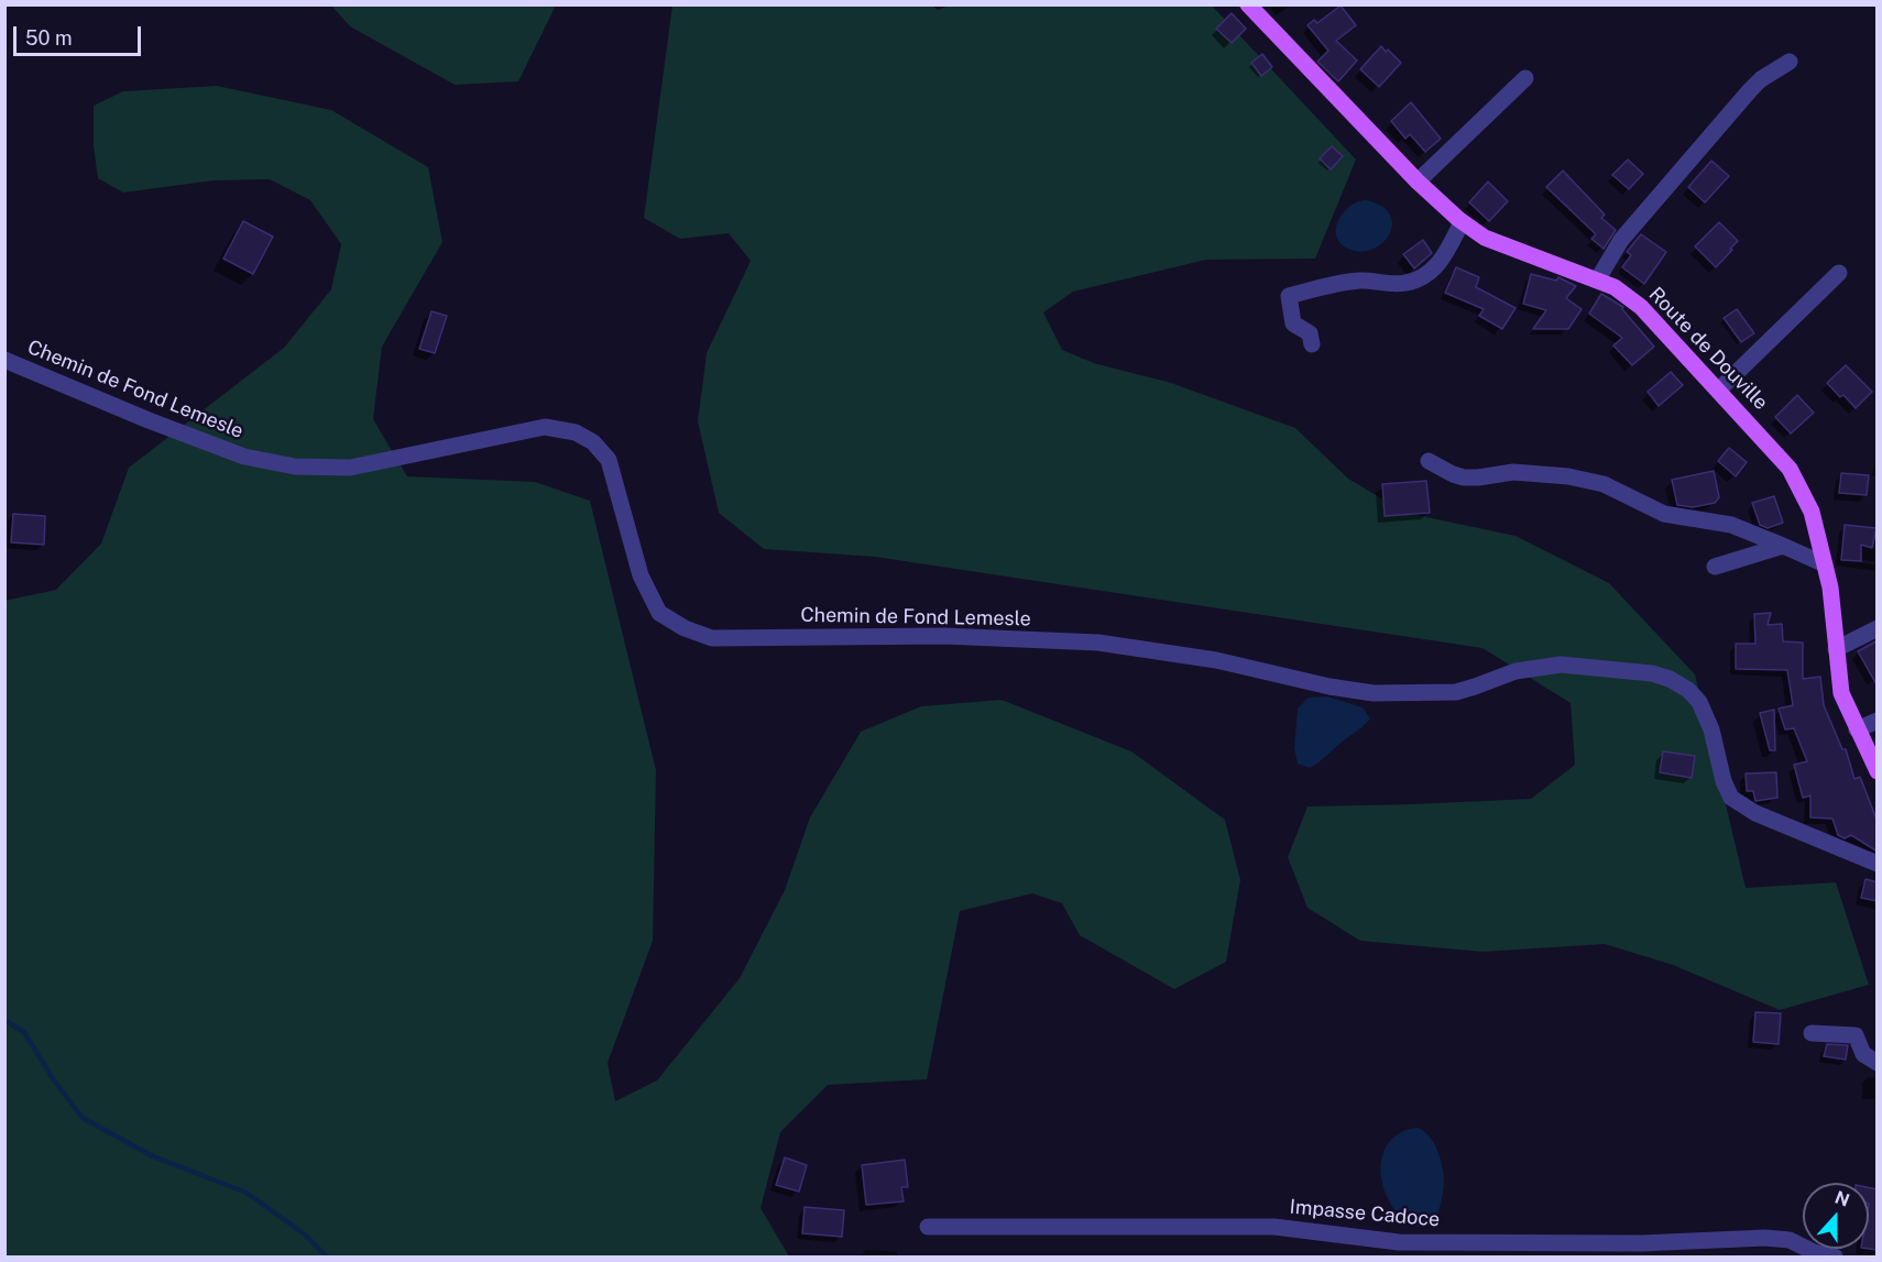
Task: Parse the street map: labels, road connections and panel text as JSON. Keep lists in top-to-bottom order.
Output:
{
  "streets": {
    "main road": ["Route de Douville"],
    "street": ["Chemin de Fond Lemesle", "Impasse Cadoce"]
  },
  "scale_bar": "50 m",
  "north": "top"
}
